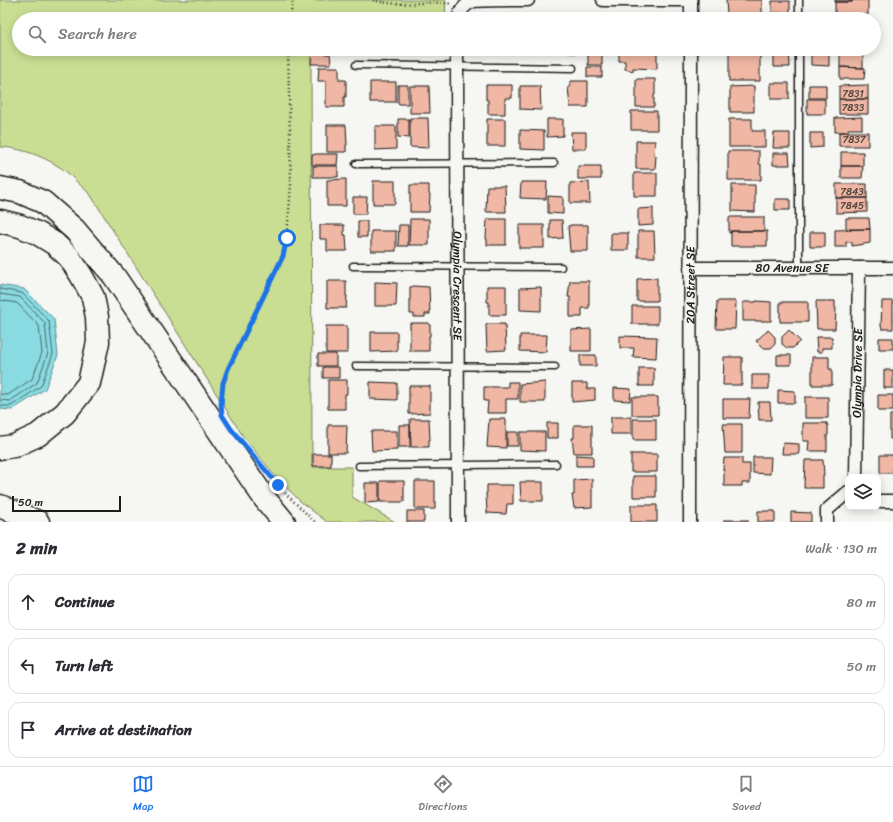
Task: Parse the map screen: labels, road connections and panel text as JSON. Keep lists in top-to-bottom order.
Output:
{
  "streets": {
    "street": [
      "80 Avenue SE",
      "Olympia Crescent SE",
      "20A Street SE",
      "Olympia Drive SE"
    ]
  },
  "crossings": [
    ["80 Avenue SE", "20A Street SE"],
    ["80 Avenue SE", "Olympia Drive SE"]
  ],
  "house_numbers": [
    "7831",
    "7833",
    "7837",
    "7843",
    "7845"
  ],
  "scale_bar": "50 m",
  "page": {
    "search": "Search here",
    "scale": "50 m",
    "heading": ["2 min", "Walk · 130 m"],
    "list": [
      ["Continue", "80 m"],
      ["Turn left", "50 m"],
      "Arrive at destination"
    ],
    "nav": ["Map", "Directions", "Saved"]
  }
}
